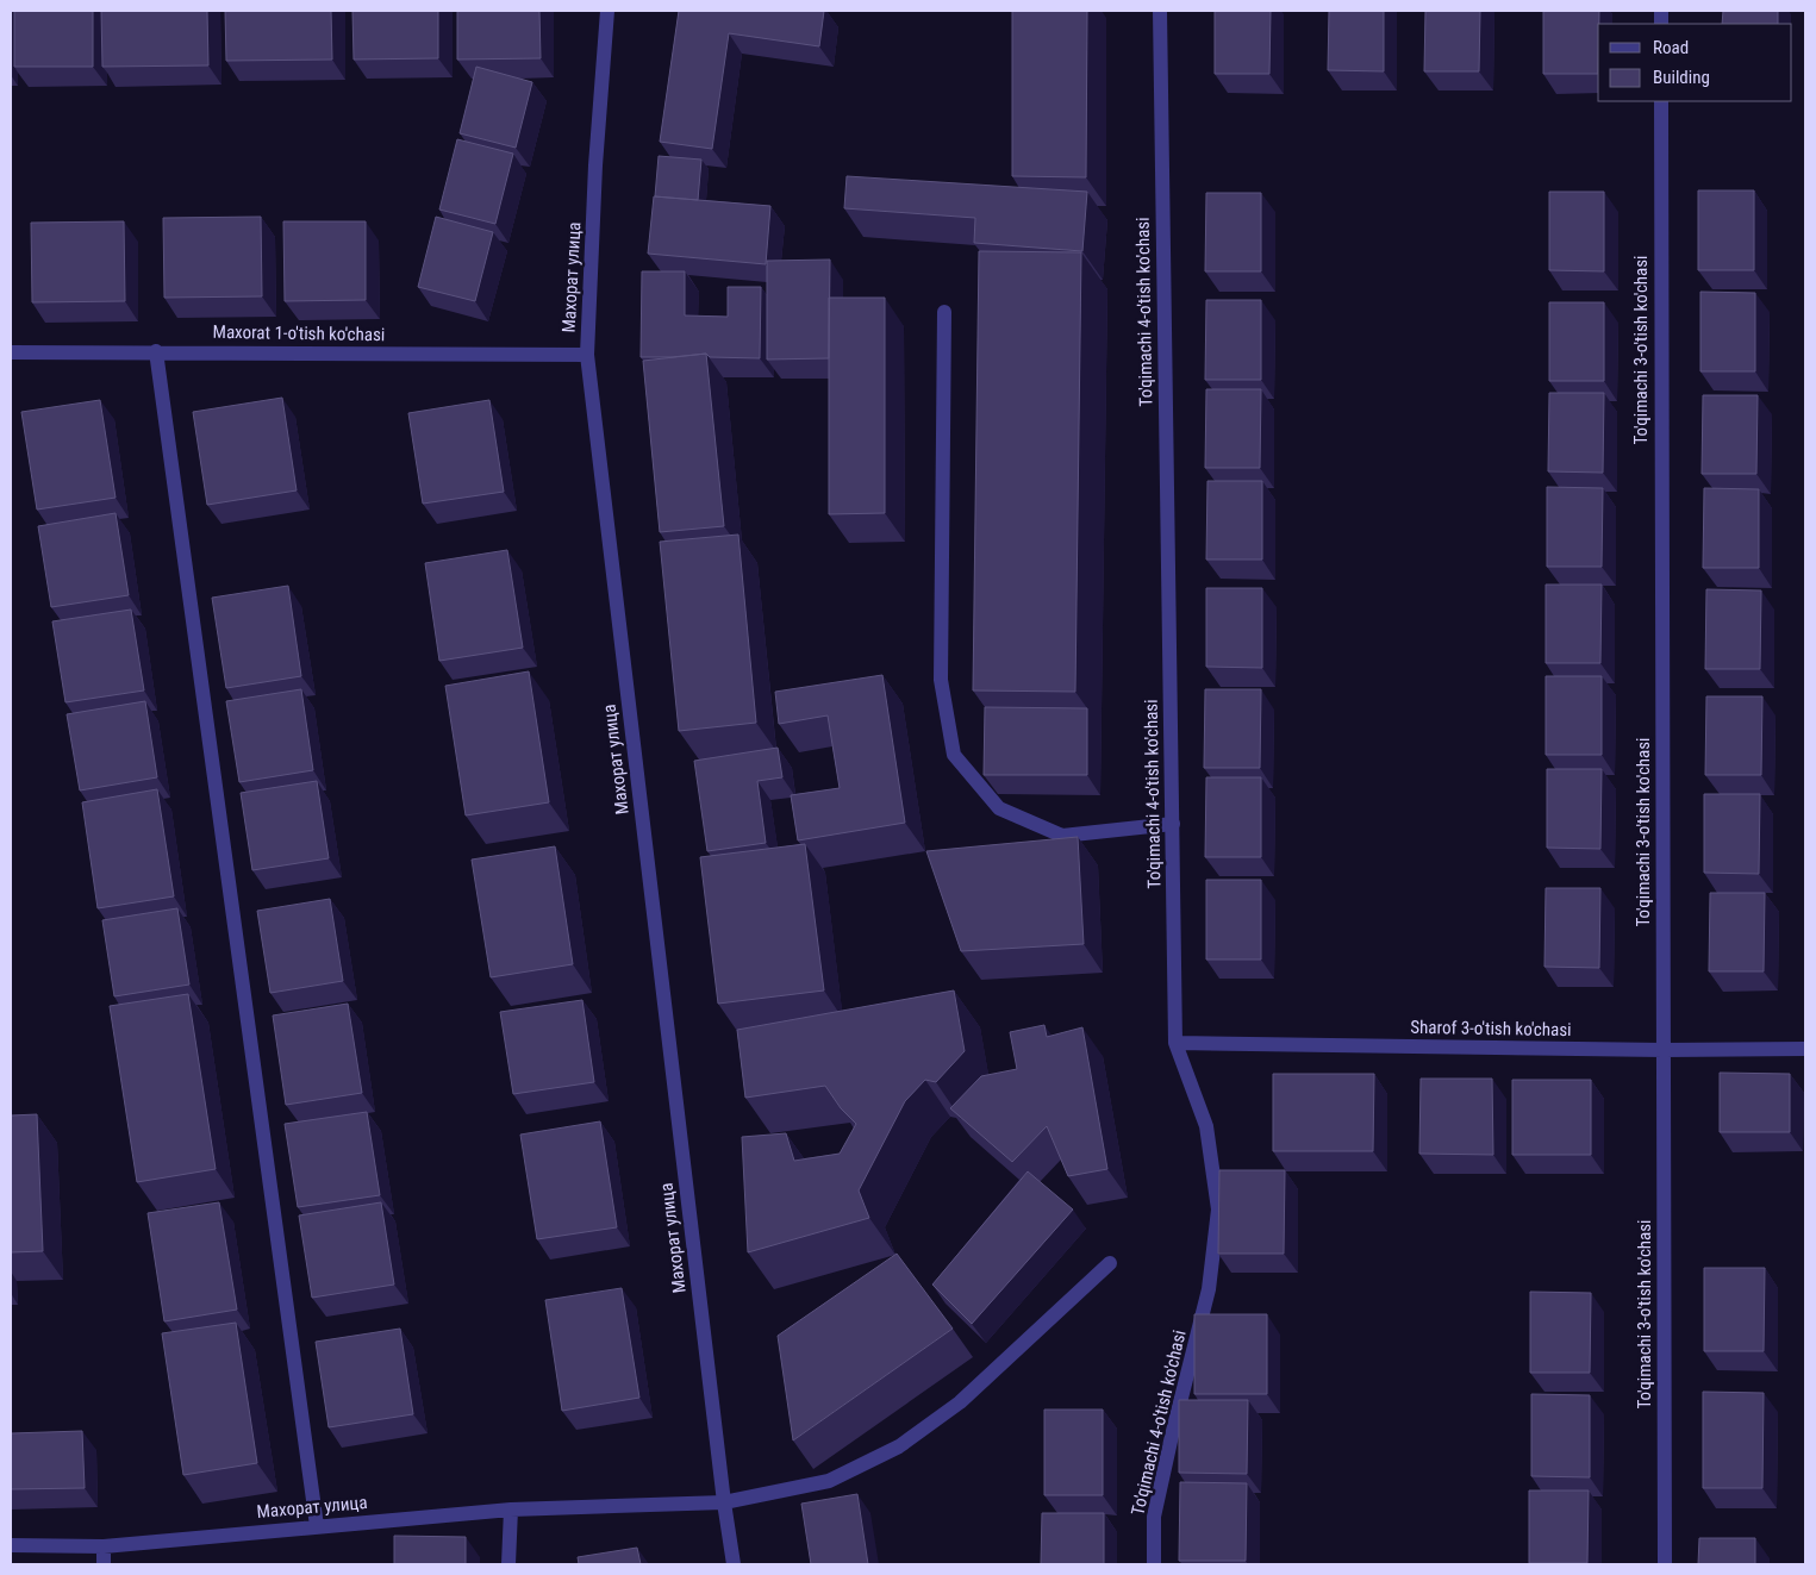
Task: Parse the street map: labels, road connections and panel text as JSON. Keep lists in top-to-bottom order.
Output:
{
  "streets": {
    "street": [
      "Махорат улица",
      "To'qimachi 4-o'tish ko'chasi",
      "Maxorat 1-o'tish ko'chasi",
      "To'qimachi 3-o'tish ko'chasi",
      "Sharof 3-o'tish ko'chasi"
    ]
  },
  "crossings": [
    ["Махорат улица", "Maxorat 1-o'tish ko'chasi"],
    ["To'qimachi 4-o'tish ko'chasi", "Sharof 3-o'tish ko'chasi"],
    ["To'qimachi 3-o'tish ko'chasi", "Sharof 3-o'tish ko'chasi"]
  ],
  "legend": ["Road", "Building"]
}
